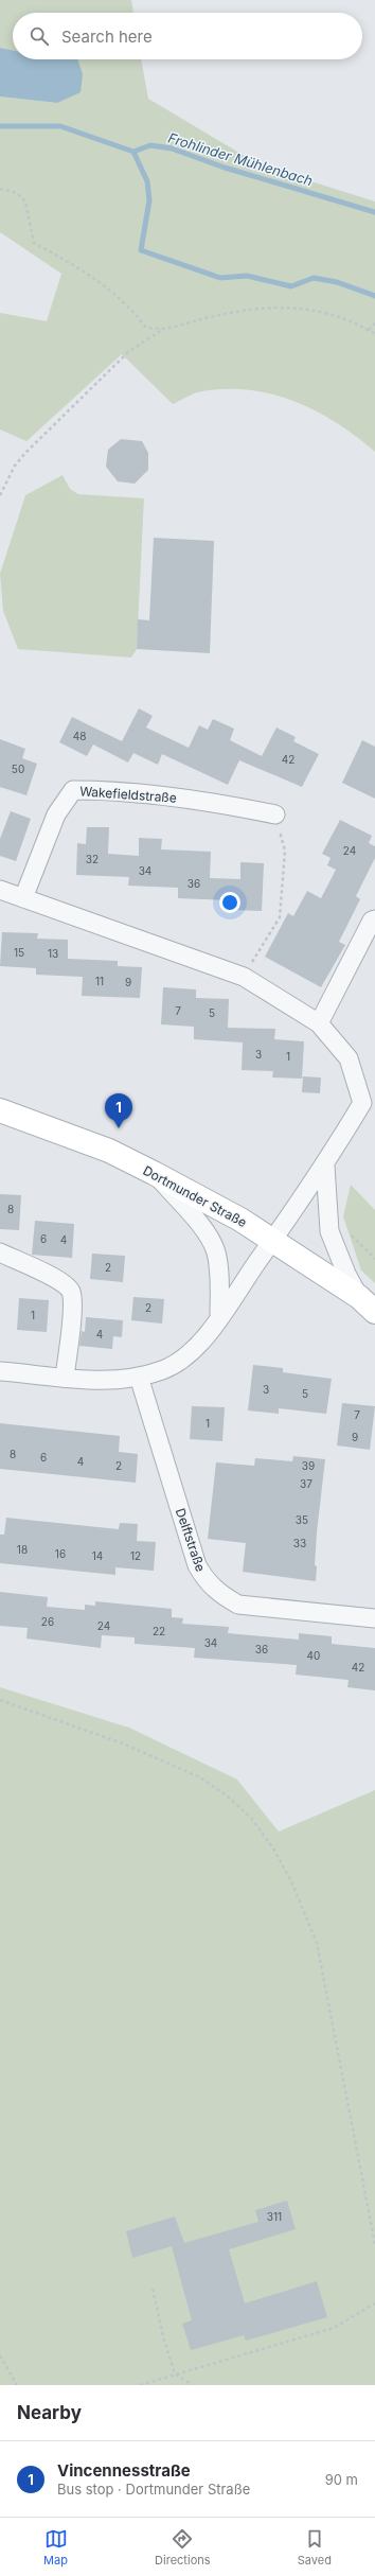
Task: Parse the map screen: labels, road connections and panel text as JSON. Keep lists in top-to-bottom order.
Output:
{
  "streets": {
    "main road": ["Dortmunder Straße"],
    "street": ["Wakefieldstraße", "Delftstraße"]
  },
  "water": ["Frohlinder Mühlenbach"],
  "house_numbers": [
    "48",
    "42",
    "50",
    "24",
    "32",
    "34",
    "36",
    "15",
    "13",
    "11",
    "9",
    "7",
    "5",
    "3",
    "1",
    "8",
    "6",
    "4",
    "2",
    "2",
    "1",
    "4",
    "3",
    "5",
    "7",
    "1",
    "9",
    "8",
    "6",
    "4",
    "2",
    "39",
    "37",
    "35",
    "33",
    "18",
    "16",
    "14",
    "12",
    "26",
    "24",
    "22",
    "34",
    "36",
    "40",
    "42",
    "311"
  ],
  "page": {
    "search": "Search here",
    "pins": "1",
    "heading": "Nearby",
    "list": [
      {
        "mark": "1",
        "name": "Vincennesstraße",
        "note": "Bus stop · Dortmunder Straße",
        "value": "90 m"
      }
    ],
    "nav": ["Map", "Directions", "Saved"]
  }
}
